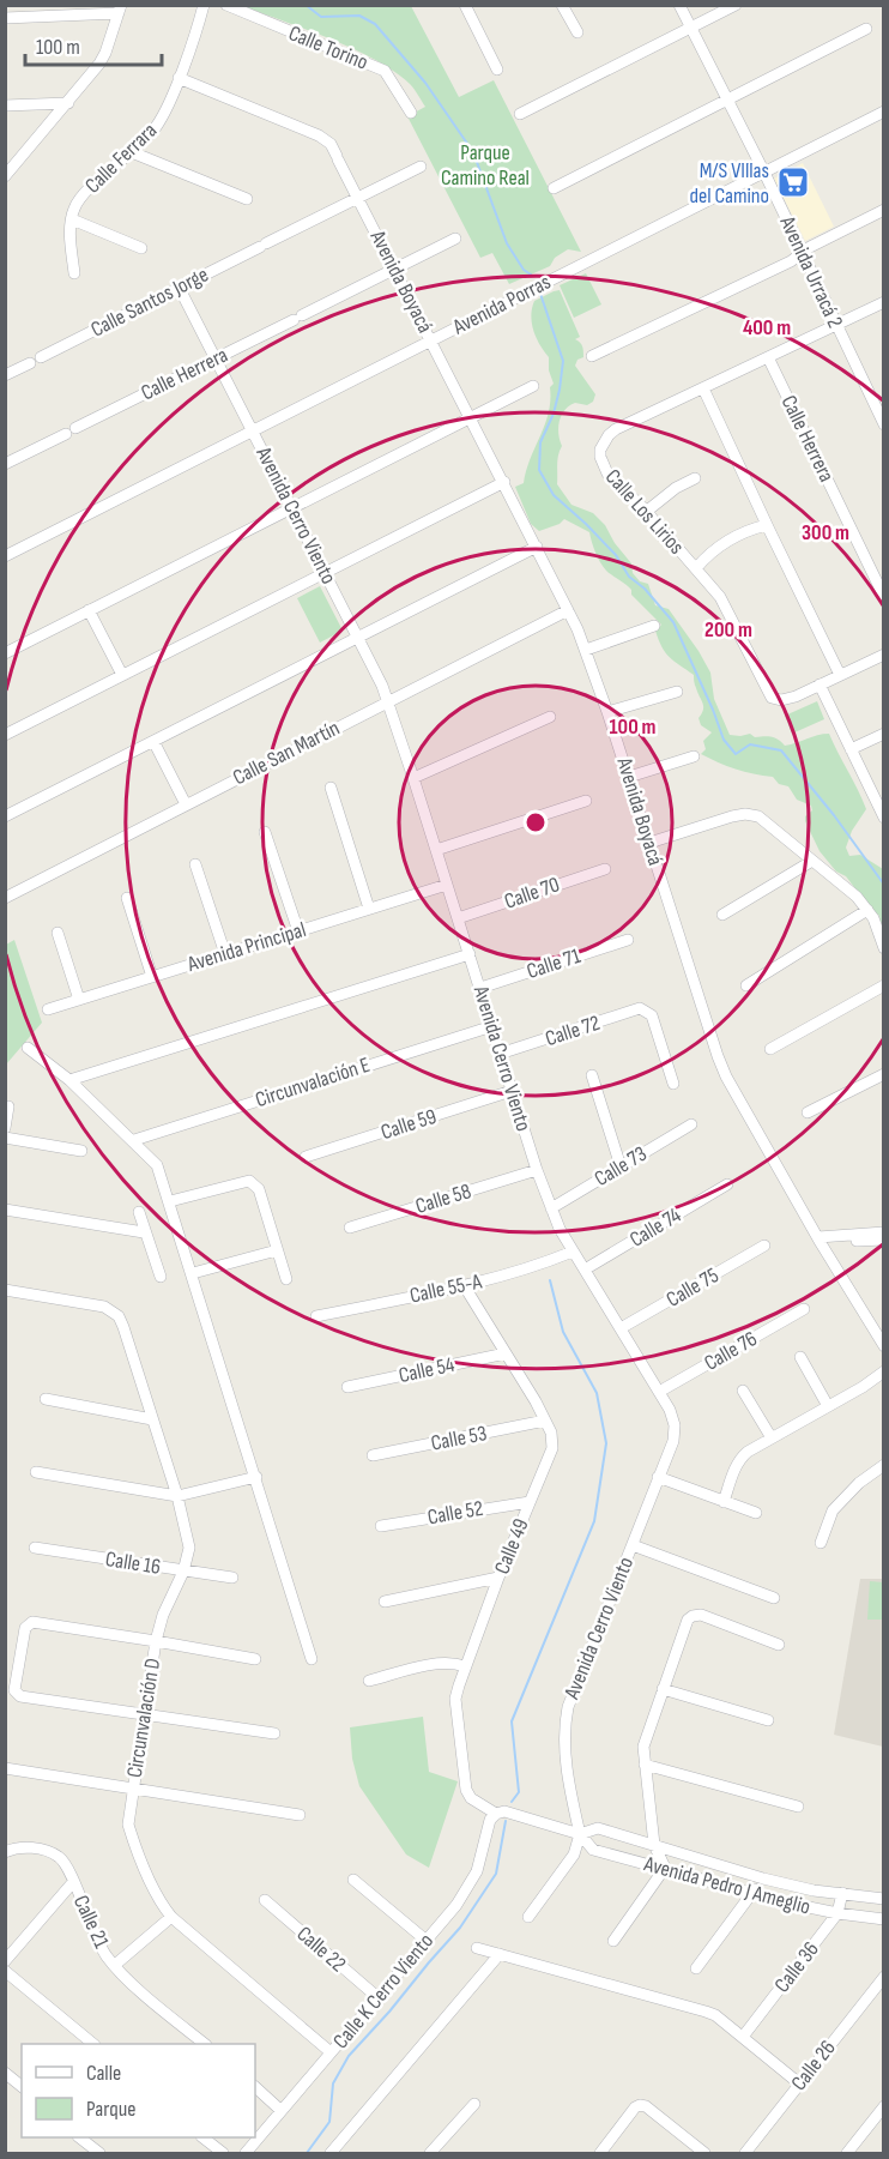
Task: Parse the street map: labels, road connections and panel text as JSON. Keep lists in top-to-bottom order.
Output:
{
  "streets": {
    "street": [
      "Calle Torino",
      "Calle Ferrara",
      "Avenida Urracá 2",
      "Avenida Boyacá",
      "Calle Santos Jorge",
      "Avenida Porras",
      "Calle Herrera",
      "Calle Los Lirios",
      "Avenida Cerro Viento",
      "Calle San Martín",
      "Calle 70",
      "Avenida Principal",
      "Calle 71",
      "Calle 72",
      "Circunvalación E",
      "Calle 59",
      "Calle 73",
      "Calle 58",
      "Calle 74",
      "Calle 75",
      "Calle 55-A",
      "Calle 76",
      "Calle 54",
      "Calle 53",
      "Calle 52",
      "Calle 49",
      "Calle 16",
      "Circunvalación D",
      "Avenida Pedro J Ameglio",
      "Calle 21",
      "Calle 22",
      "Calle 36",
      "Calle K Cerro Viento",
      "Calle 26"
    ]
  },
  "crossings": [
    ["Calle Ferrara", "Avenida Boyacá"],
    ["Avenida Urracá 2", "Avenida Porras"],
    ["Avenida Urracá 2", "Calle Los Lirios"],
    ["Avenida Boyacá", "Calle Santos Jorge"],
    ["Avenida Boyacá", "Avenida Porras"],
    ["Avenida Boyacá", "Calle Herrera"],
    ["Avenida Boyacá", "Calle San Martín"],
    ["Calle Santos Jorge", "Avenida Cerro Viento"],
    ["Avenida Porras", "Avenida Cerro Viento"],
    ["Calle Herrera", "Calle Los Lirios"],
    ["Calle Herrera", "Avenida Cerro Viento"],
    ["Avenida Cerro Viento", "Calle San Martín"],
    ["Avenida Cerro Viento", "Calle 70"],
    ["Avenida Cerro Viento", "Avenida Principal"],
    ["Avenida Cerro Viento", "Calle 71"],
    ["Avenida Cerro Viento", "Calle 72"],
    ["Avenida Cerro Viento", "Circunvalación E"],
    ["Avenida Cerro Viento", "Calle 59"],
    ["Avenida Cerro Viento", "Calle 73"],
    ["Avenida Cerro Viento", "Calle 58"],
    ["Avenida Cerro Viento", "Calle 74"],
    ["Avenida Cerro Viento", "Calle 75"],
    ["Avenida Cerro Viento", "Calle 55-A"],
    ["Avenida Cerro Viento", "Calle 76"],
    ["Avenida Cerro Viento", "Avenida Pedro J Ameglio"],
    ["Calle 55-A", "Calle 49"],
    ["Calle 54", "Calle 49"],
    ["Calle 53", "Calle 49"],
    ["Calle 52", "Calle 49"],
    ["Calle 49", "Avenida Pedro J Ameglio"],
    ["Calle 49", "Calle K Cerro Viento"],
    ["Calle 16", "Circunvalación D"],
    ["Circunvalación D", "Calle K Cerro Viento"],
    ["Avenida Pedro J Ameglio", "Calle 36"],
    ["Avenida Pedro J Ameglio", "Calle K Cerro Viento"],
    ["Calle 22", "Calle K Cerro Viento"]
  ],
  "parks": ["Parque Camino Real"],
  "places": {
    "supermarket": ["M/S VIllas del Camino"]
  },
  "legend": ["Calle", "Parque"],
  "scale_bar": "100 m",
  "rings": [
    "400 m",
    "300 m",
    "200 m",
    "100 m"
  ]
}
